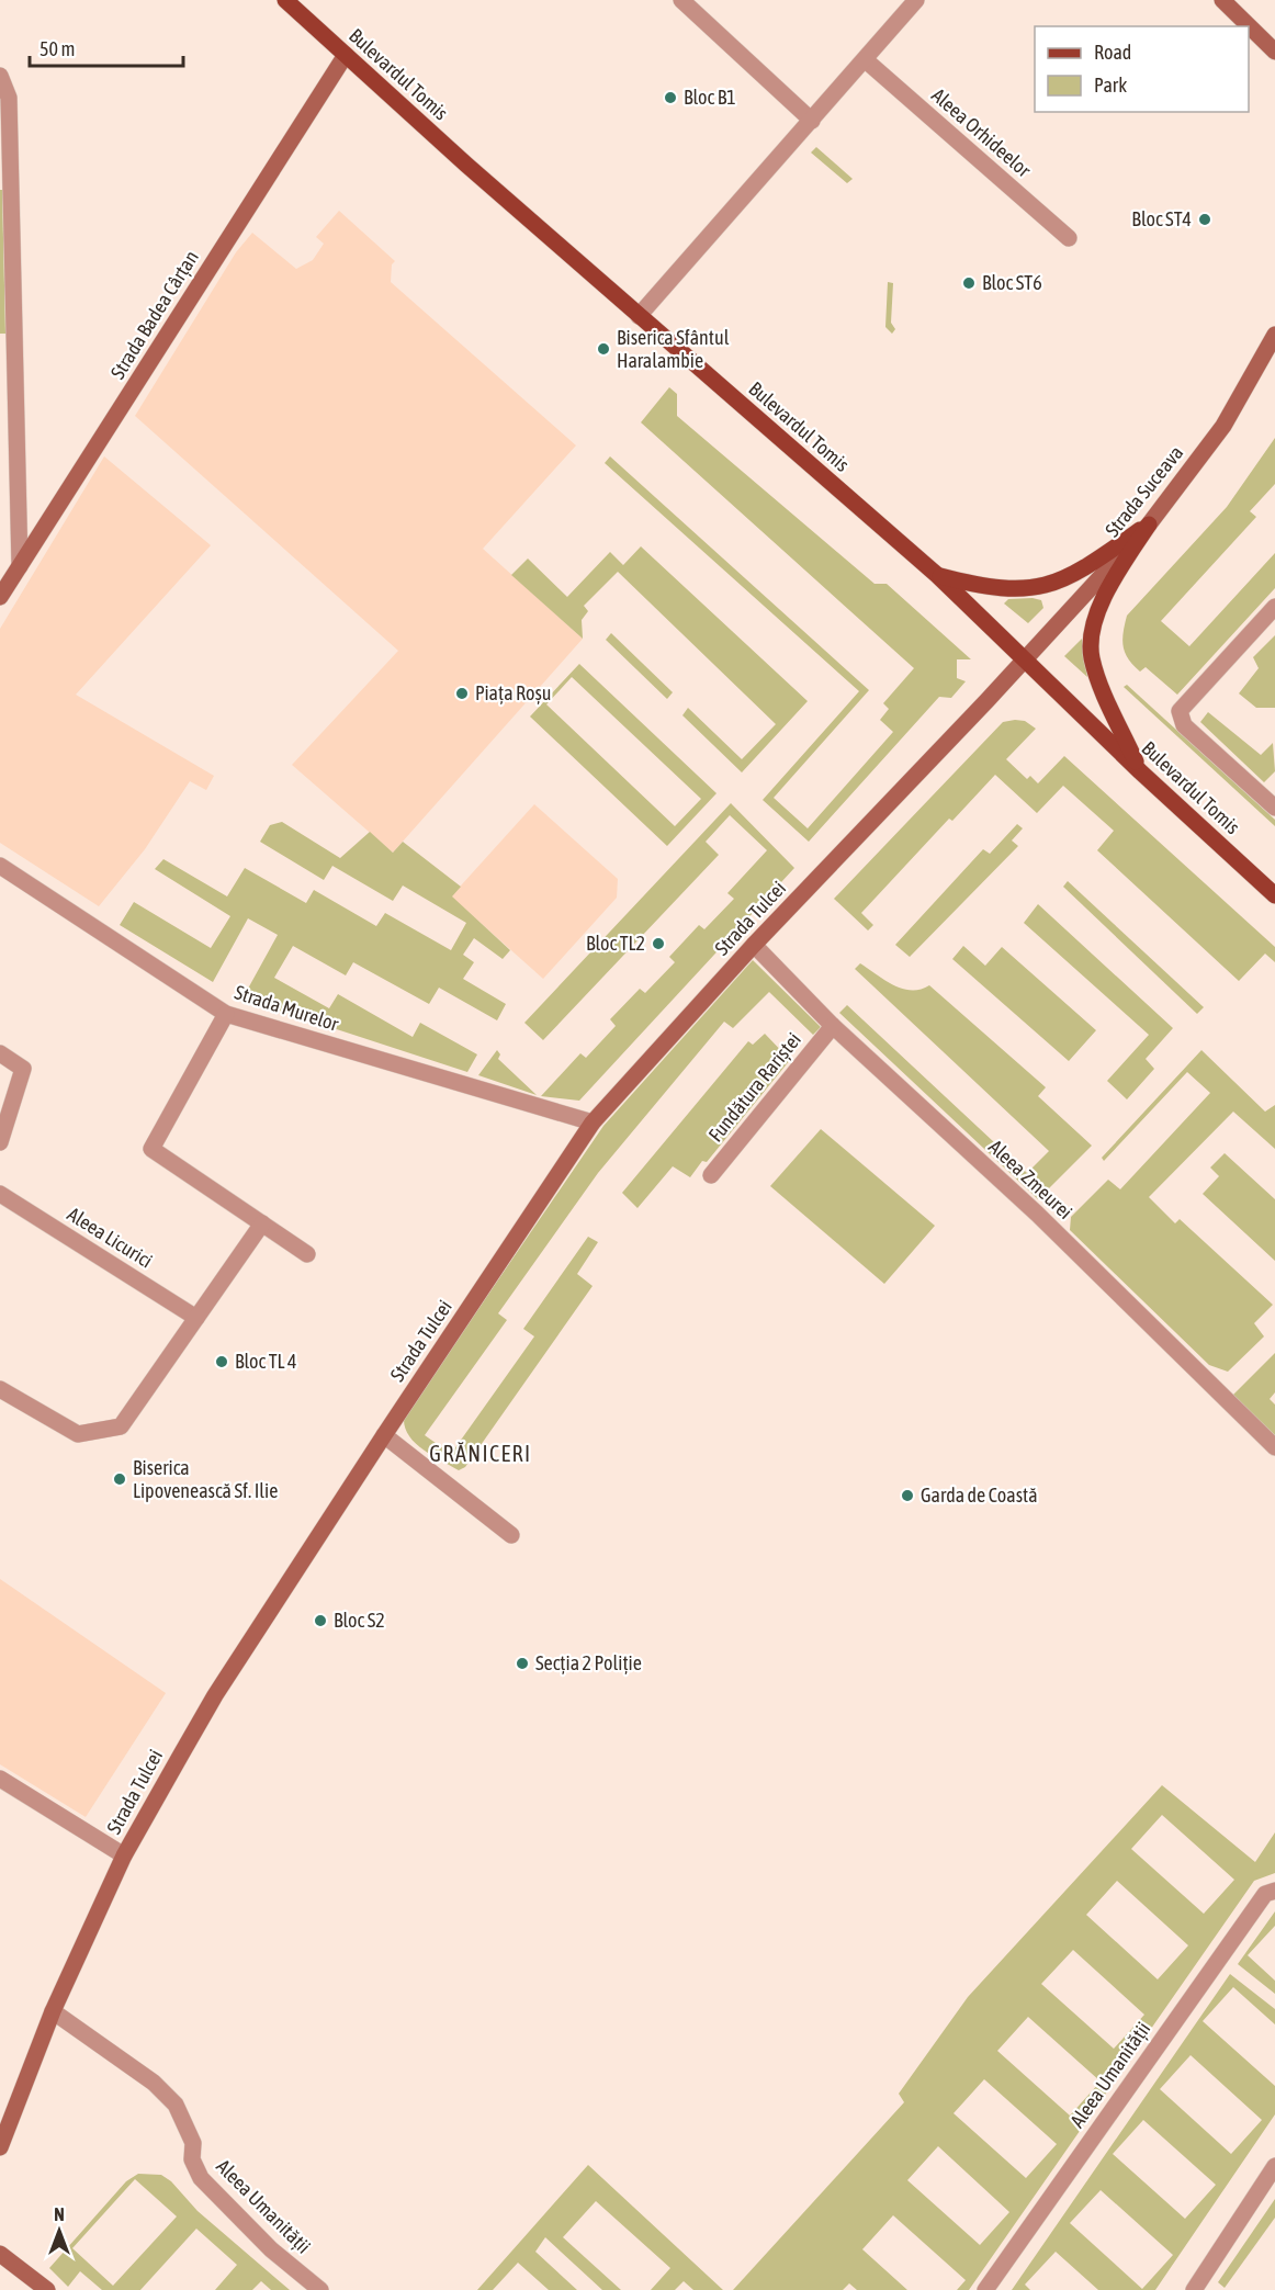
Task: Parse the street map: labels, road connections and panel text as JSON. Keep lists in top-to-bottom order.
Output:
{
  "streets": {
    "main road": ["Bulevardul Tomis"],
    "street": [
      "Aleea Orhideelor",
      "Strada Badea Cârțan",
      "Strada Suceava",
      "Strada Tulcei",
      "Strada Murelor",
      "Fundătura Rariștei",
      "Aleea Zmeurei",
      "Aleea Licurici",
      "Aleea Umanității"
    ]
  },
  "crossings": [
    ["Bulevardul Tomis", "Strada Badea Cârțan"],
    ["Bulevardul Tomis", "Strada Suceava"],
    ["Bulevardul Tomis", "Strada Tulcei"],
    ["Strada Suceava", "Strada Tulcei"],
    ["Strada Tulcei", "Strada Murelor"],
    ["Strada Tulcei", "Aleea Zmeurei"],
    ["Strada Tulcei", "Aleea Umanității"],
    ["Fundătura Rariștei", "Aleea Zmeurei"]
  ],
  "districts": ["GRĂNICERI"],
  "places": [
    "Bloc B1",
    "Bloc ST4",
    "Bloc ST6",
    "Biserica Sfântul Haralambie",
    "Piața Roșu",
    "Bloc TL2",
    "Bloc TL 4",
    "Biserica Lipovenească Sf. Ilie",
    "Garda de Coastă",
    "Bloc S2",
    "Secția 2 Poliție"
  ],
  "legend": ["Road", "Park"],
  "scale_bar": "50 m",
  "north": "top"
}
